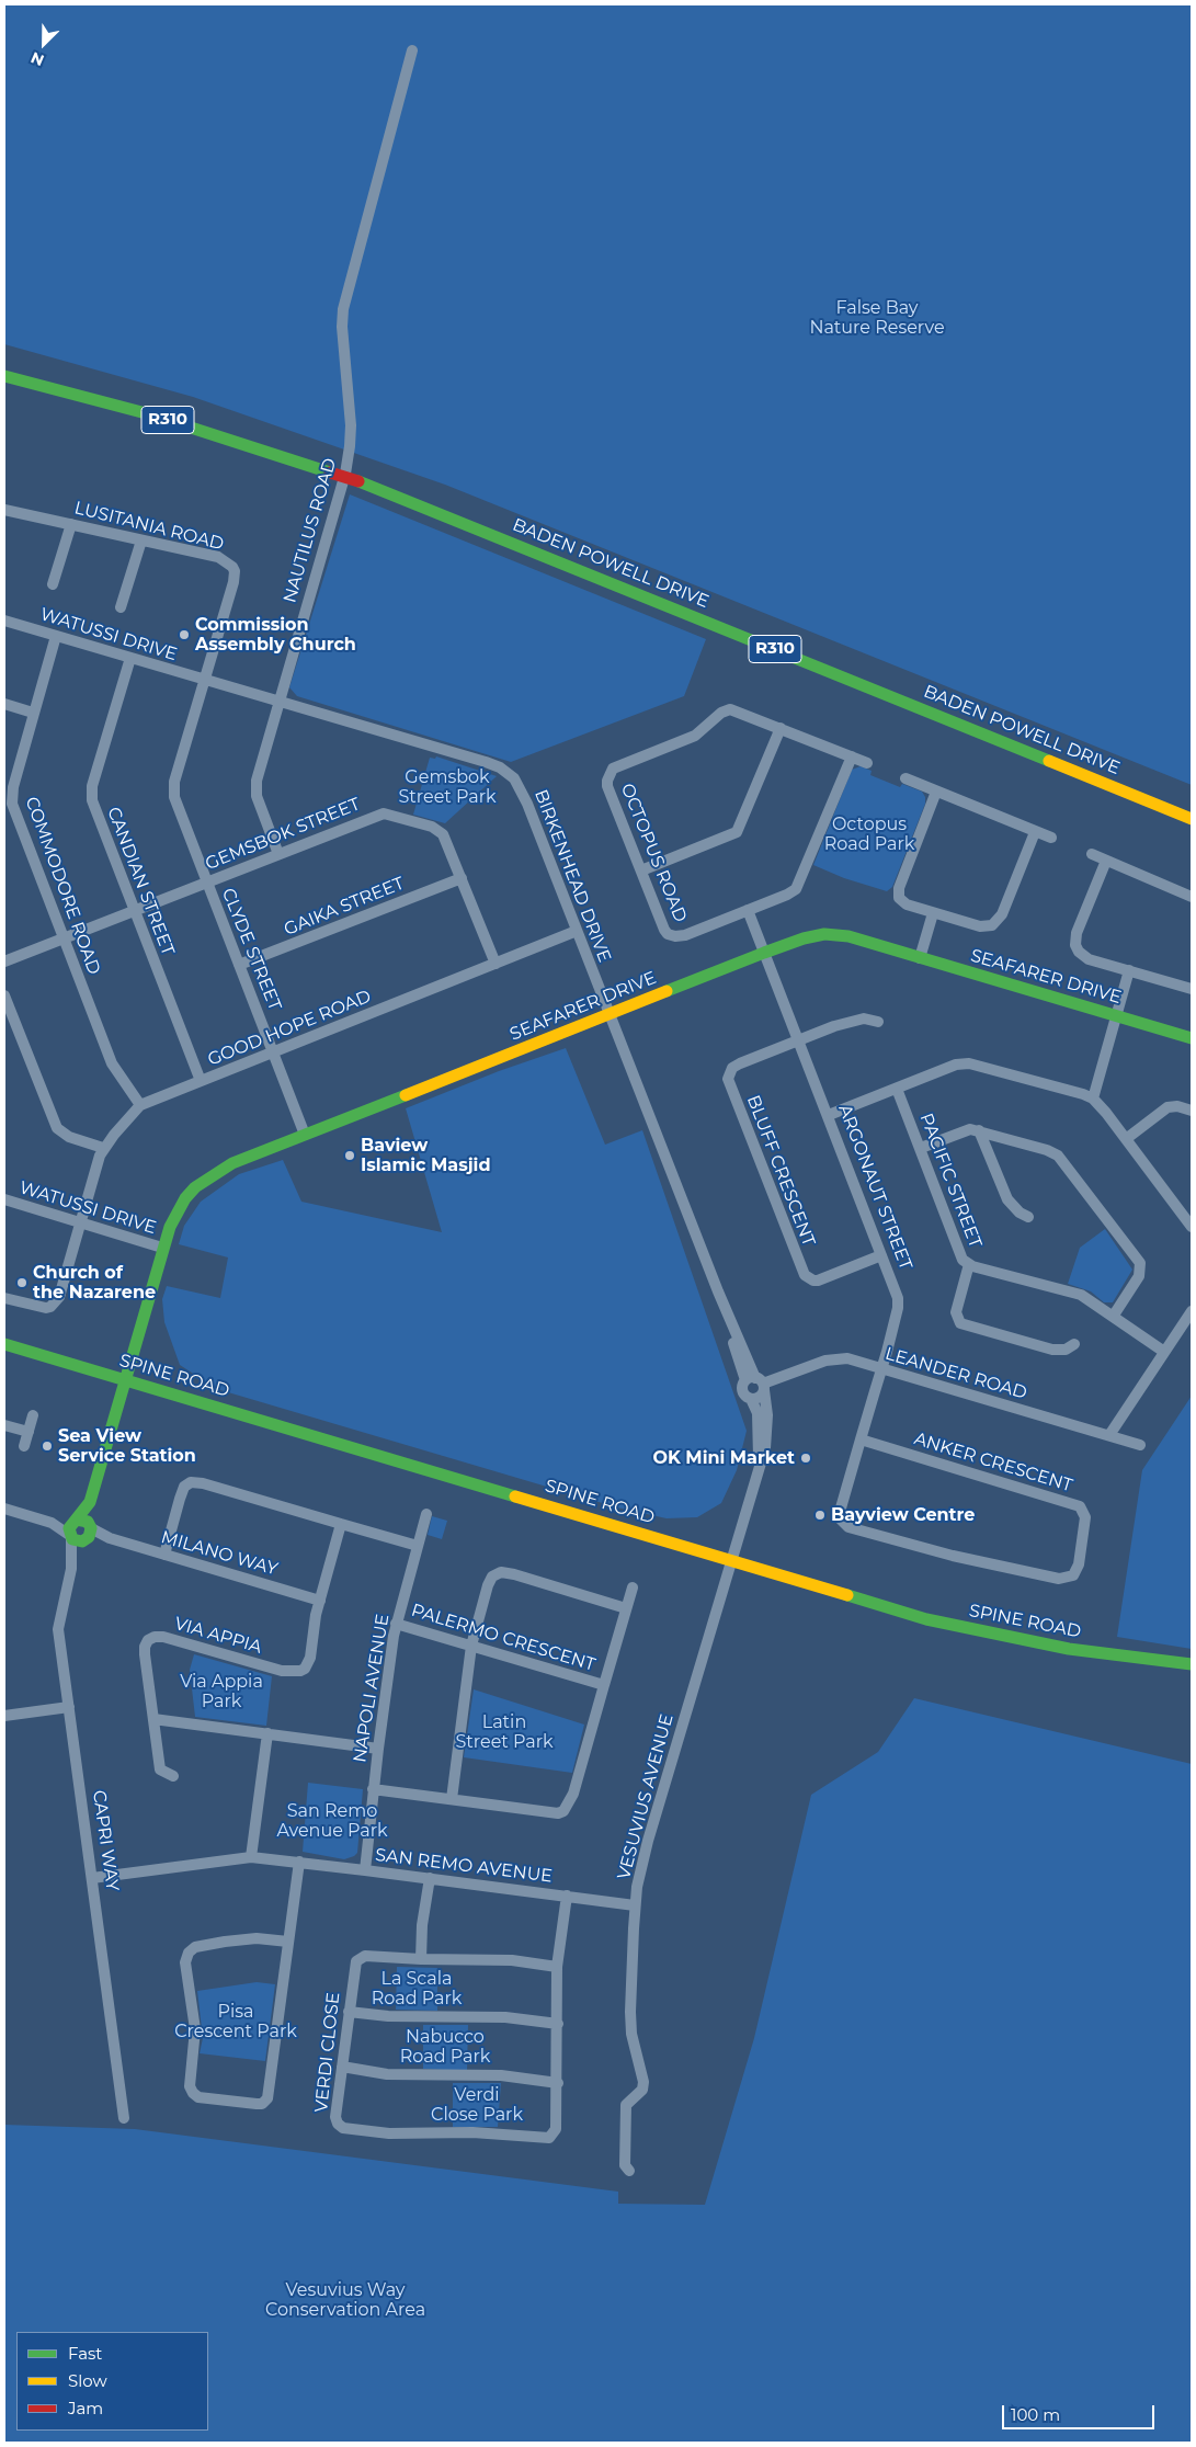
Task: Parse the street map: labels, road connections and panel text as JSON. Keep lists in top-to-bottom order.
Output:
{
  "streets": {
    "main road": [
      "R310",
      "BADEN POWELL DRIVE",
      "SEAFARER DRIVE",
      "SPINE ROAD",
      "CAPRI WAY"
    ],
    "street": [
      "LUSITANIA ROAD",
      "NAUTILUS ROAD",
      "WATUSSI DRIVE",
      "GEMSBOK STREET",
      "OCTOPUS ROAD",
      "BIRKENHEAD DRIVE",
      "CANDIAN STREET",
      "COMMODORE ROAD",
      "GAIKA STREET",
      "CLYDE STREET",
      "GOOD HOPE ROAD",
      "BLUFF CRESCENT",
      "PACIFIC STREET",
      "ARGONAUT STREET",
      "LEANDER ROAD",
      "ANKER CRESCENT",
      "MILANO WAY",
      "VIA APPIA",
      "PALERMO CRESCENT",
      "NAPOLI AVENUE",
      "VESUVIUS AVENUE",
      "SAN REMO AVENUE",
      "VERDI CLOSE"
    ]
  },
  "crossings": [
    ["LUSITANIA ROAD", "WATUSSI DRIVE"],
    ["LUSITANIA ROAD", "BIRKENHEAD DRIVE"],
    ["LUSITANIA ROAD", "CLYDE STREET"],
    ["NAUTILUS ROAD", "GEMSBOK STREET"],
    ["NAUTILUS ROAD", "BIRKENHEAD DRIVE"],
    ["WATUSSI DRIVE", "BIRKENHEAD DRIVE"],
    ["WATUSSI DRIVE", "CANDIAN STREET"],
    ["WATUSSI DRIVE", "COMMODORE ROAD"],
    ["WATUSSI DRIVE", "CLYDE STREET"],
    ["WATUSSI DRIVE", "SEAFARER DRIVE"],
    ["WATUSSI DRIVE", "GOOD HOPE ROAD"],
    ["GEMSBOK STREET", "CANDIAN STREET"],
    ["GEMSBOK STREET", "COMMODORE ROAD"],
    ["GEMSBOK STREET", "GAIKA STREET"],
    ["GEMSBOK STREET", "CLYDE STREET"],
    ["GEMSBOK STREET", "GOOD HOPE ROAD"],
    ["OCTOPUS ROAD", "ARGONAUT STREET"],
    ["BIRKENHEAD DRIVE", "CLYDE STREET"],
    ["BIRKENHEAD DRIVE", "SEAFARER DRIVE"],
    ["BIRKENHEAD DRIVE", "GOOD HOPE ROAD"],
    ["BIRKENHEAD DRIVE", "LEANDER ROAD"],
    ["BIRKENHEAD DRIVE", "SPINE ROAD"],
    ["BIRKENHEAD DRIVE", "VESUVIUS AVENUE"],
    ["CANDIAN STREET", "GOOD HOPE ROAD"],
    ["COMMODORE ROAD", "GOOD HOPE ROAD"],
    ["GAIKA STREET", "CLYDE STREET"],
    ["CLYDE STREET", "SEAFARER DRIVE"],
    ["CLYDE STREET", "GOOD HOPE ROAD"],
    ["SEAFARER DRIVE", "ARGONAUT STREET"],
    ["SEAFARER DRIVE", "SPINE ROAD"],
    ["SEAFARER DRIVE", "CAPRI WAY"],
    ["BLUFF CRESCENT", "ARGONAUT STREET"],
    ["ARGONAUT STREET", "LEANDER ROAD"],
    ["ARGONAUT STREET", "ANKER CRESCENT"],
    ["SPINE ROAD", "VESUVIUS AVENUE"],
    ["SPINE ROAD", "CAPRI WAY"],
    ["MILANO WAY", "VIA APPIA"],
    ["MILANO WAY", "CAPRI WAY"],
    ["PALERMO CRESCENT", "NAPOLI AVENUE"],
    ["NAPOLI AVENUE", "SAN REMO AVENUE"],
    ["VESUVIUS AVENUE", "SAN REMO AVENUE"],
    ["CAPRI WAY", "SAN REMO AVENUE"],
    ["SAN REMO AVENUE", "VERDI CLOSE"]
  ],
  "parks": [
    "False Bay Nature Reserve",
    "Gemsbok Street Park",
    "Octopus Road Park",
    "Via Appia Park",
    "Latin Street Park",
    "San Remo Avenue Park",
    "La Scala Road Park",
    "Pisa Crescent Park",
    "Nabucco Road Park",
    "Verdi Close Park",
    "Vesuvius Way Conservation Area"
  ],
  "places": [
    "Commission Assembly Church",
    "Baview Islamic Masjid",
    "Church of the Nazarene",
    "Sea View Service Station",
    "OK Mini Market",
    "Bayview Centre"
  ],
  "legend": ["Fast", "Slow", "Jam"],
  "scale_bar": "100 m",
  "north": "bottom left"
}
